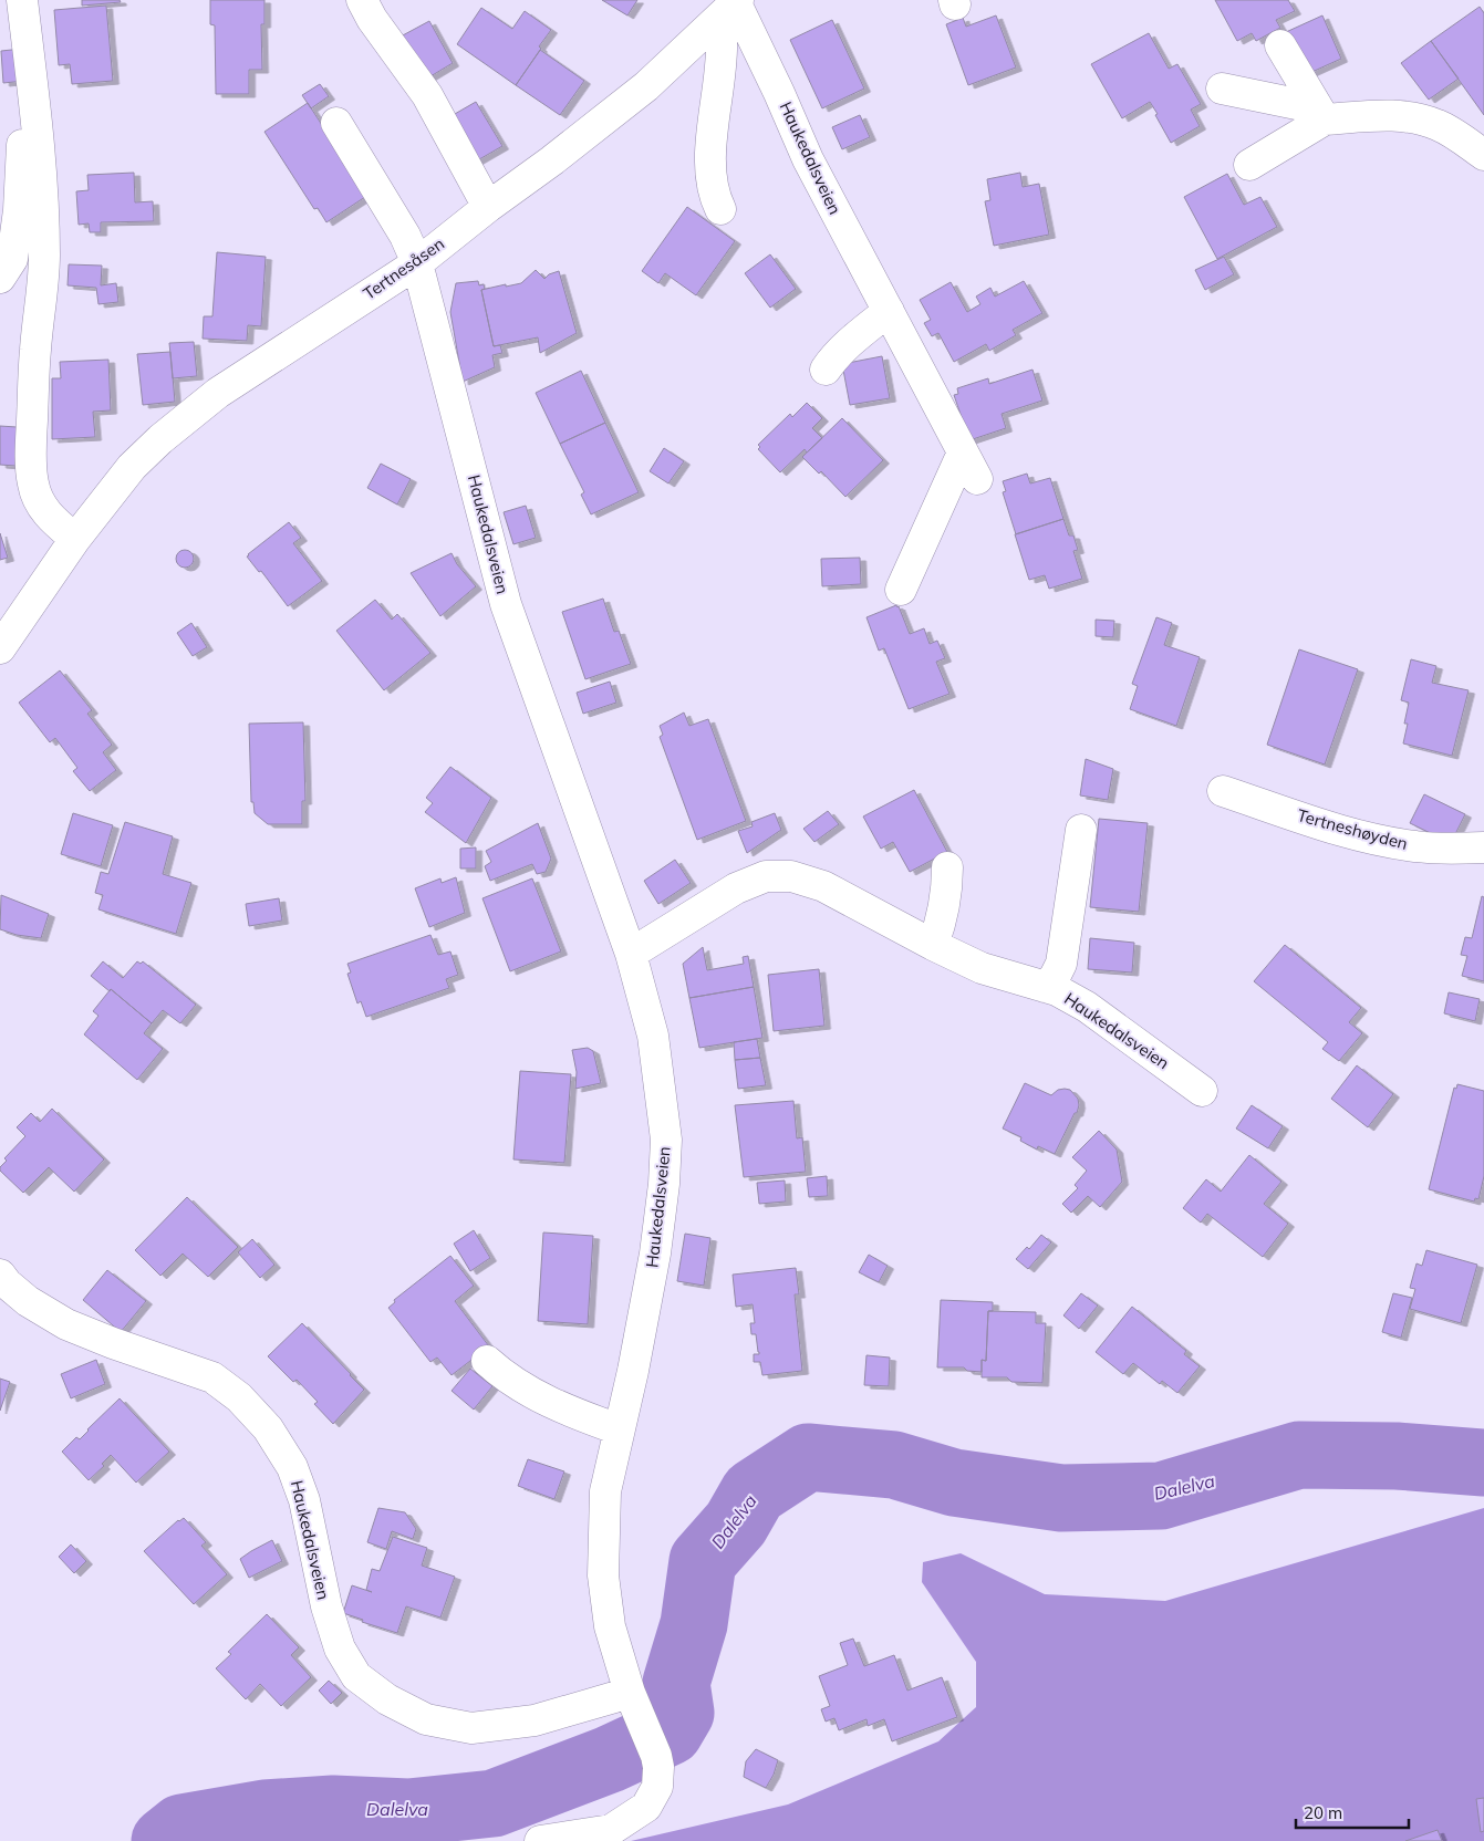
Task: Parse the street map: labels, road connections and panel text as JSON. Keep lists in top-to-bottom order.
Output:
{
  "streets": {
    "street": ["Haukedalsveien", "Tertnesåsen", "Tertneshøyden"]
  },
  "crossings": [
    ["Haukedalsveien", "Tertnesåsen"]
  ],
  "water": ["Dalelva"],
  "scale_bar": "20 m"
}
